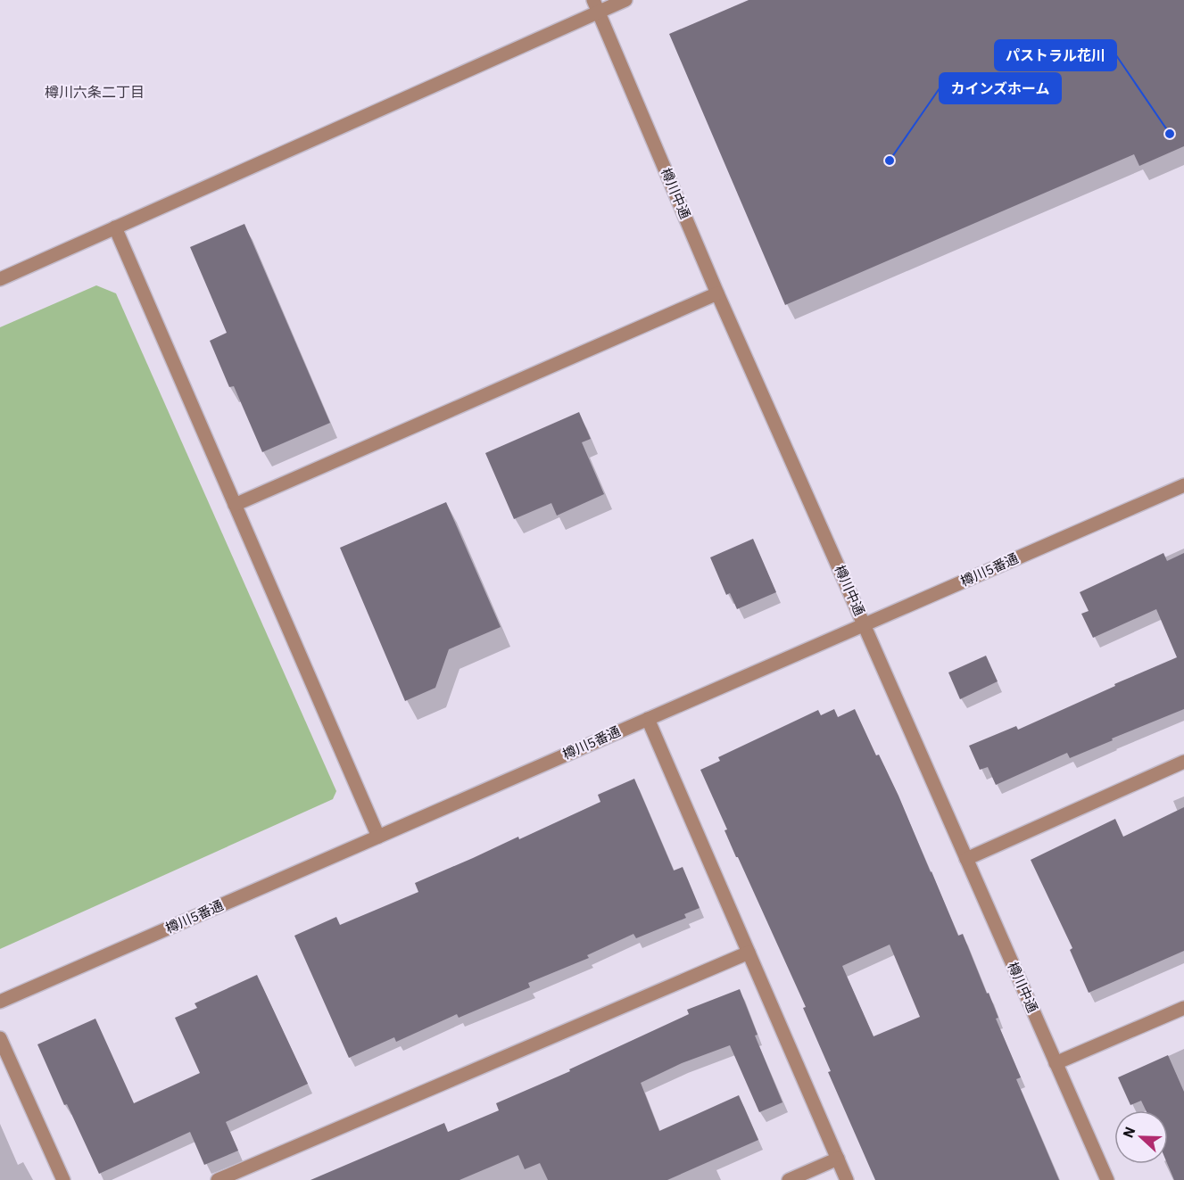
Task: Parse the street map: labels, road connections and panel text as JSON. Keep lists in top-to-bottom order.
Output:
{
  "streets": {
    "street": ["樽川中通", "樽川5番通"]
  },
  "crossings": [
    ["樽川中通", "樽川5番通"]
  ],
  "districts": ["樽川六条二丁目"],
  "places": ["パストラル花川", "カインズホーム"],
  "north": "left"
}
